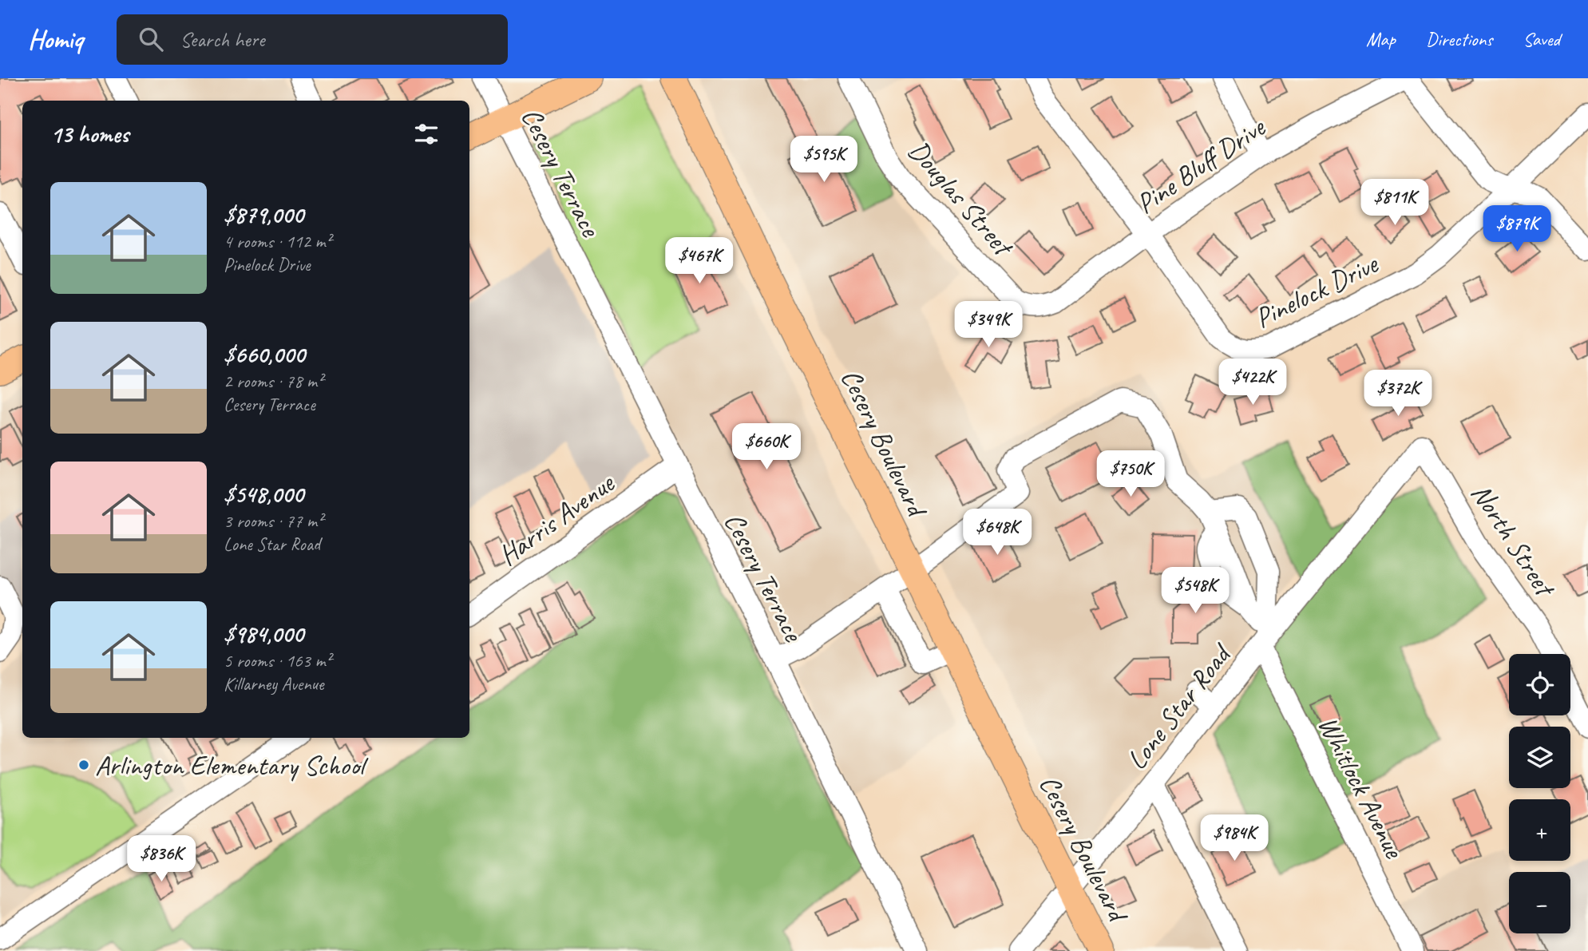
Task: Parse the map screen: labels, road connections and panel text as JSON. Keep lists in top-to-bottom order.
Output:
{
  "streets": {
    "main road": ["Cesery Boulevard"],
    "street": [
      "Pine Bluff Drive",
      "Cesery Terrace",
      "Douglas Street",
      "Pinelock Drive",
      "Harris Avenue",
      "North Street",
      "Lone Star Road",
      "Whitlock Avenue"
    ]
  },
  "crossings": [
    ["Pine Bluff Drive", "Douglas Street"],
    ["Pine Bluff Drive", "Pinelock Drive"],
    ["Cesery Terrace", "Harris Avenue"],
    ["Cesery Boulevard", "Lone Star Road"],
    ["North Street", "Lone Star Road"],
    ["Lone Star Road", "Whitlock Avenue"]
  ],
  "places": ["Arlington Elementary School"],
  "page": {
    "header": "Homiq",
    "search": "Search here",
    "nav": ["Map", "Directions", "Saved"],
    "heading": "13 homes",
    "price": [
      "$595K",
      "$811K",
      "$879K",
      "$467K",
      "$349K",
      "$422K",
      "$372K",
      "$660K",
      "$750K",
      "$648K",
      "$548K",
      "$984K",
      "$836K"
    ],
    "list": [
      {
        "name": "$879,000",
        "note": "4 rooms · 112 m² · Pinelock Drive"
      },
      {
        "name": "$660,000",
        "note": "2 rooms · 78 m² · Cesery Terrace"
      },
      {
        "name": "$548,000",
        "note": "3 rooms · 77 m² · Lone Star Road"
      },
      {
        "name": "$984,000",
        "note": "5 rooms · 163 m² · Killarney Avenue"
      }
    ],
    "map_buttons": ["+", "−"]
  }
}
